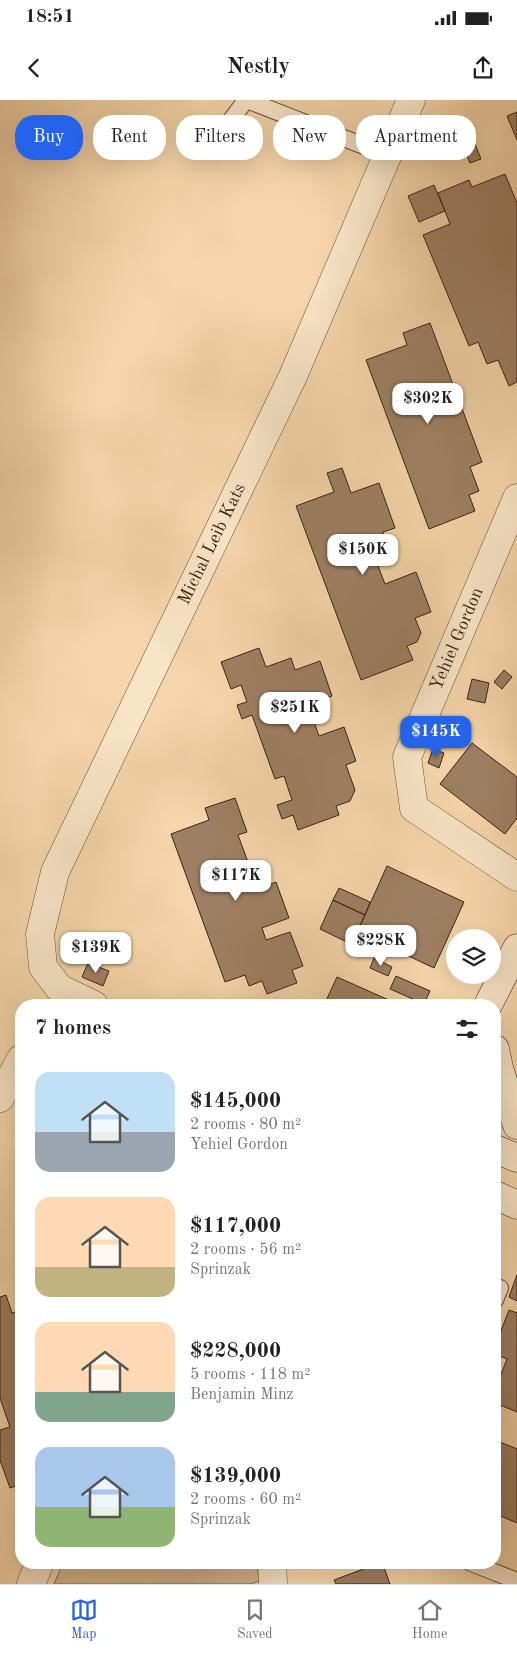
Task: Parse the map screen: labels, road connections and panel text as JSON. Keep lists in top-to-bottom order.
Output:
{
  "streets": {
    "street": ["Michal Leib Kats", "Yehiel Gordon"]
  },
  "page": {
    "status": "18:51",
    "header": "Nestly",
    "chip": [
      "Buy",
      "Rent",
      "Filters",
      "New",
      "Apartment"
    ],
    "price": [
      "$302K",
      "$150K",
      "$251K",
      "$145K",
      "$117K",
      "$228K",
      "$139K"
    ],
    "heading": "7 homes",
    "list": [
      {
        "name": "$145,000",
        "note": "2 rooms · 80 m² · Yehiel Gordon"
      },
      {
        "name": "$117,000",
        "note": "2 rooms · 56 m² · Sprinzak"
      },
      {
        "name": "$228,000",
        "note": "5 rooms · 118 m² · Benjamin Minz"
      },
      {
        "name": "$139,000",
        "note": "2 rooms · 60 m² · Sprinzak"
      }
    ],
    "tabs": ["Map", "Saved", "Home"]
  }
}
